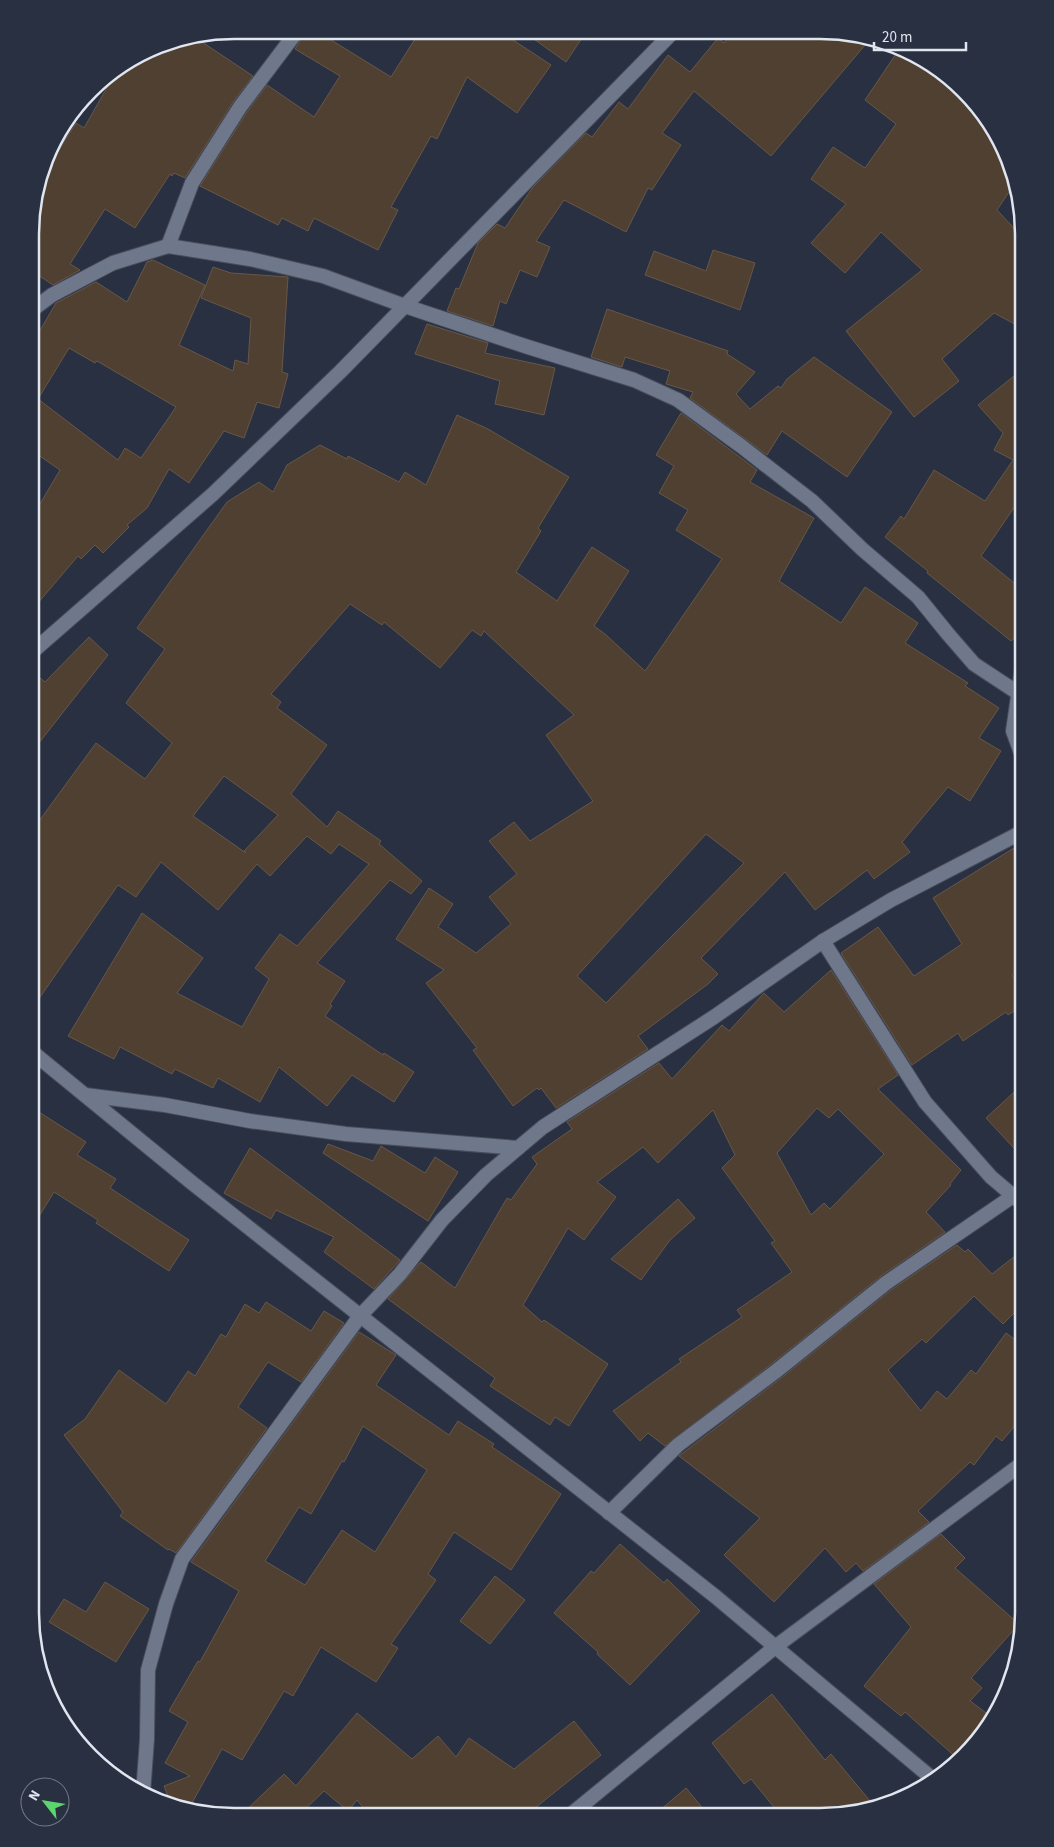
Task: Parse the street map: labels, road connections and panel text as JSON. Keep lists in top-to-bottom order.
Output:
{
  "scale_bar": "20 m",
  "north": "top left"
}
